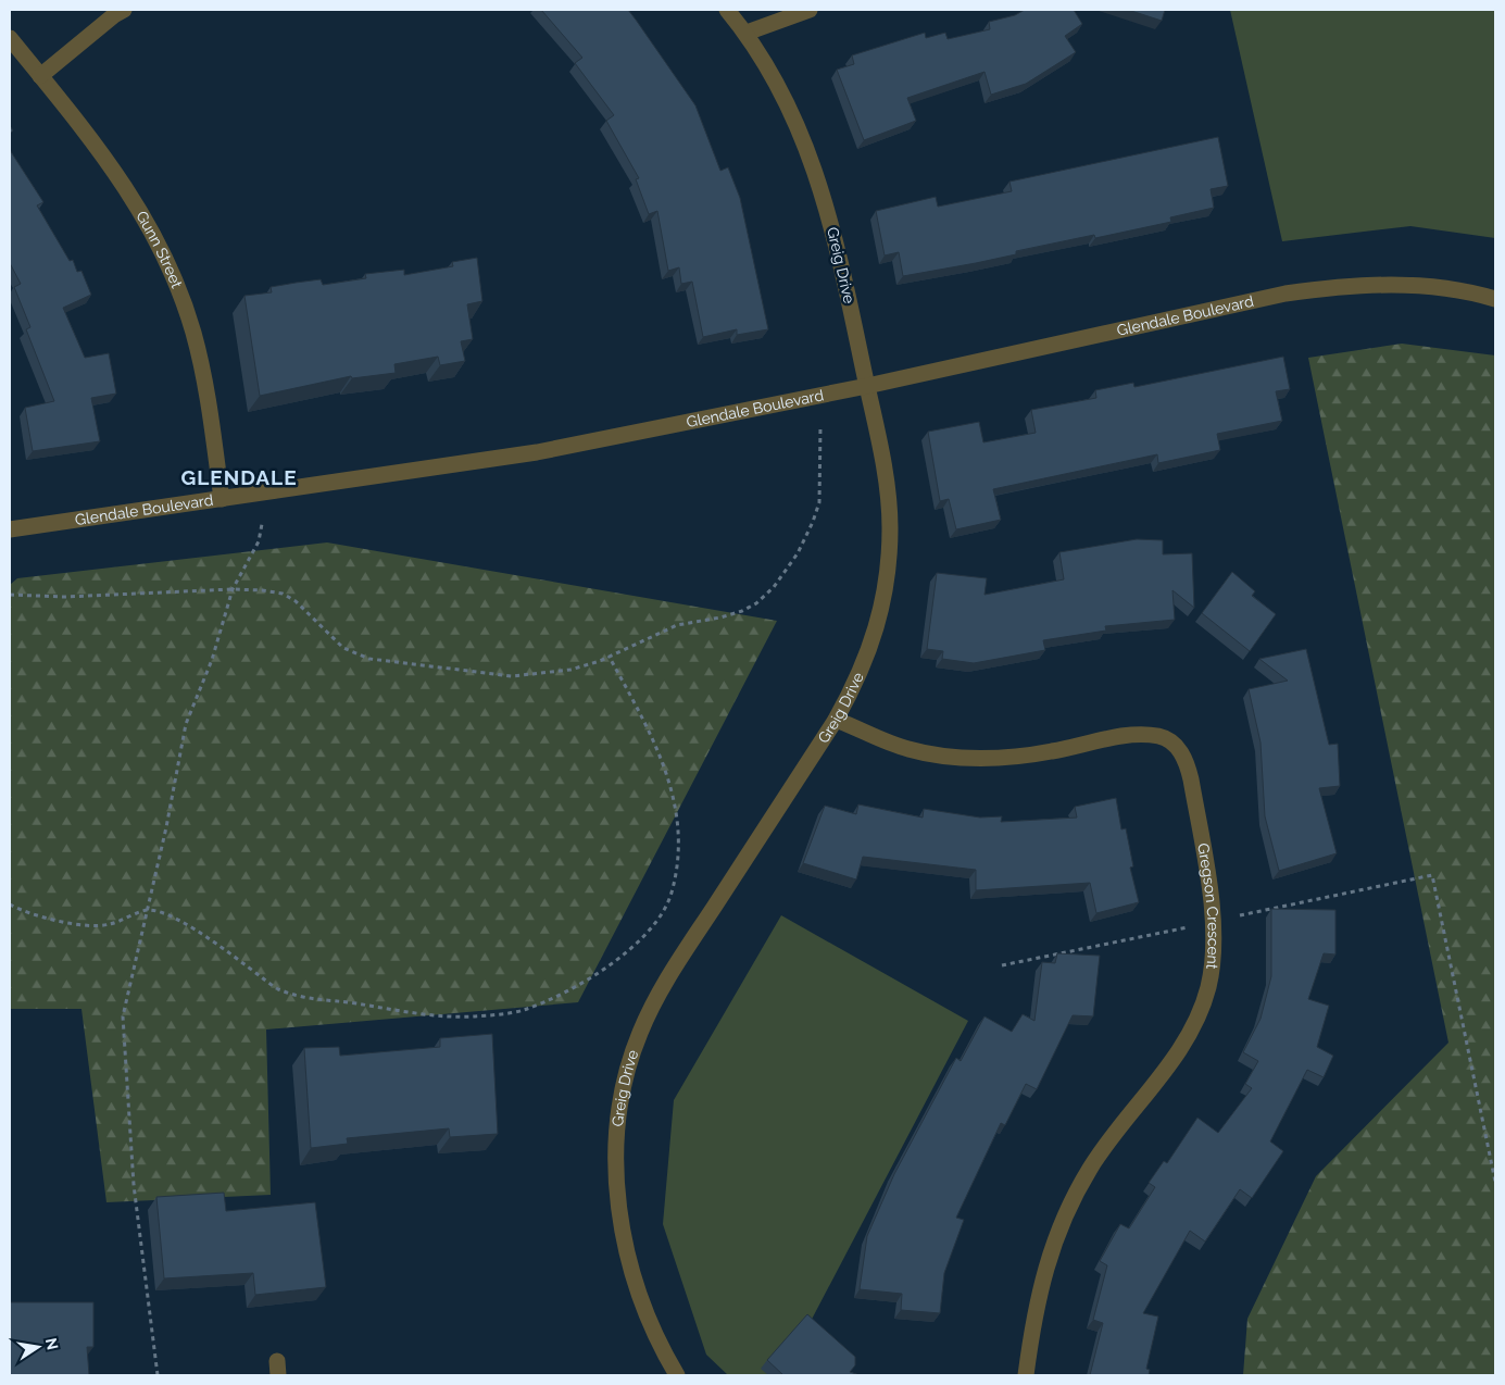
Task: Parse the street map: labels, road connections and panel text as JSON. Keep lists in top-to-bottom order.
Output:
{
  "streets": {
    "street": [
      "Gunn Street",
      "Greig Drive",
      "Glendale Boulevard",
      "Gregson Crescent"
    ]
  },
  "crossings": [
    ["Gunn Street", "Glendale Boulevard"],
    ["Greig Drive", "Glendale Boulevard"],
    ["Greig Drive", "Gregson Crescent"]
  ],
  "districts": ["GLENDALE"],
  "north": "right"
}
